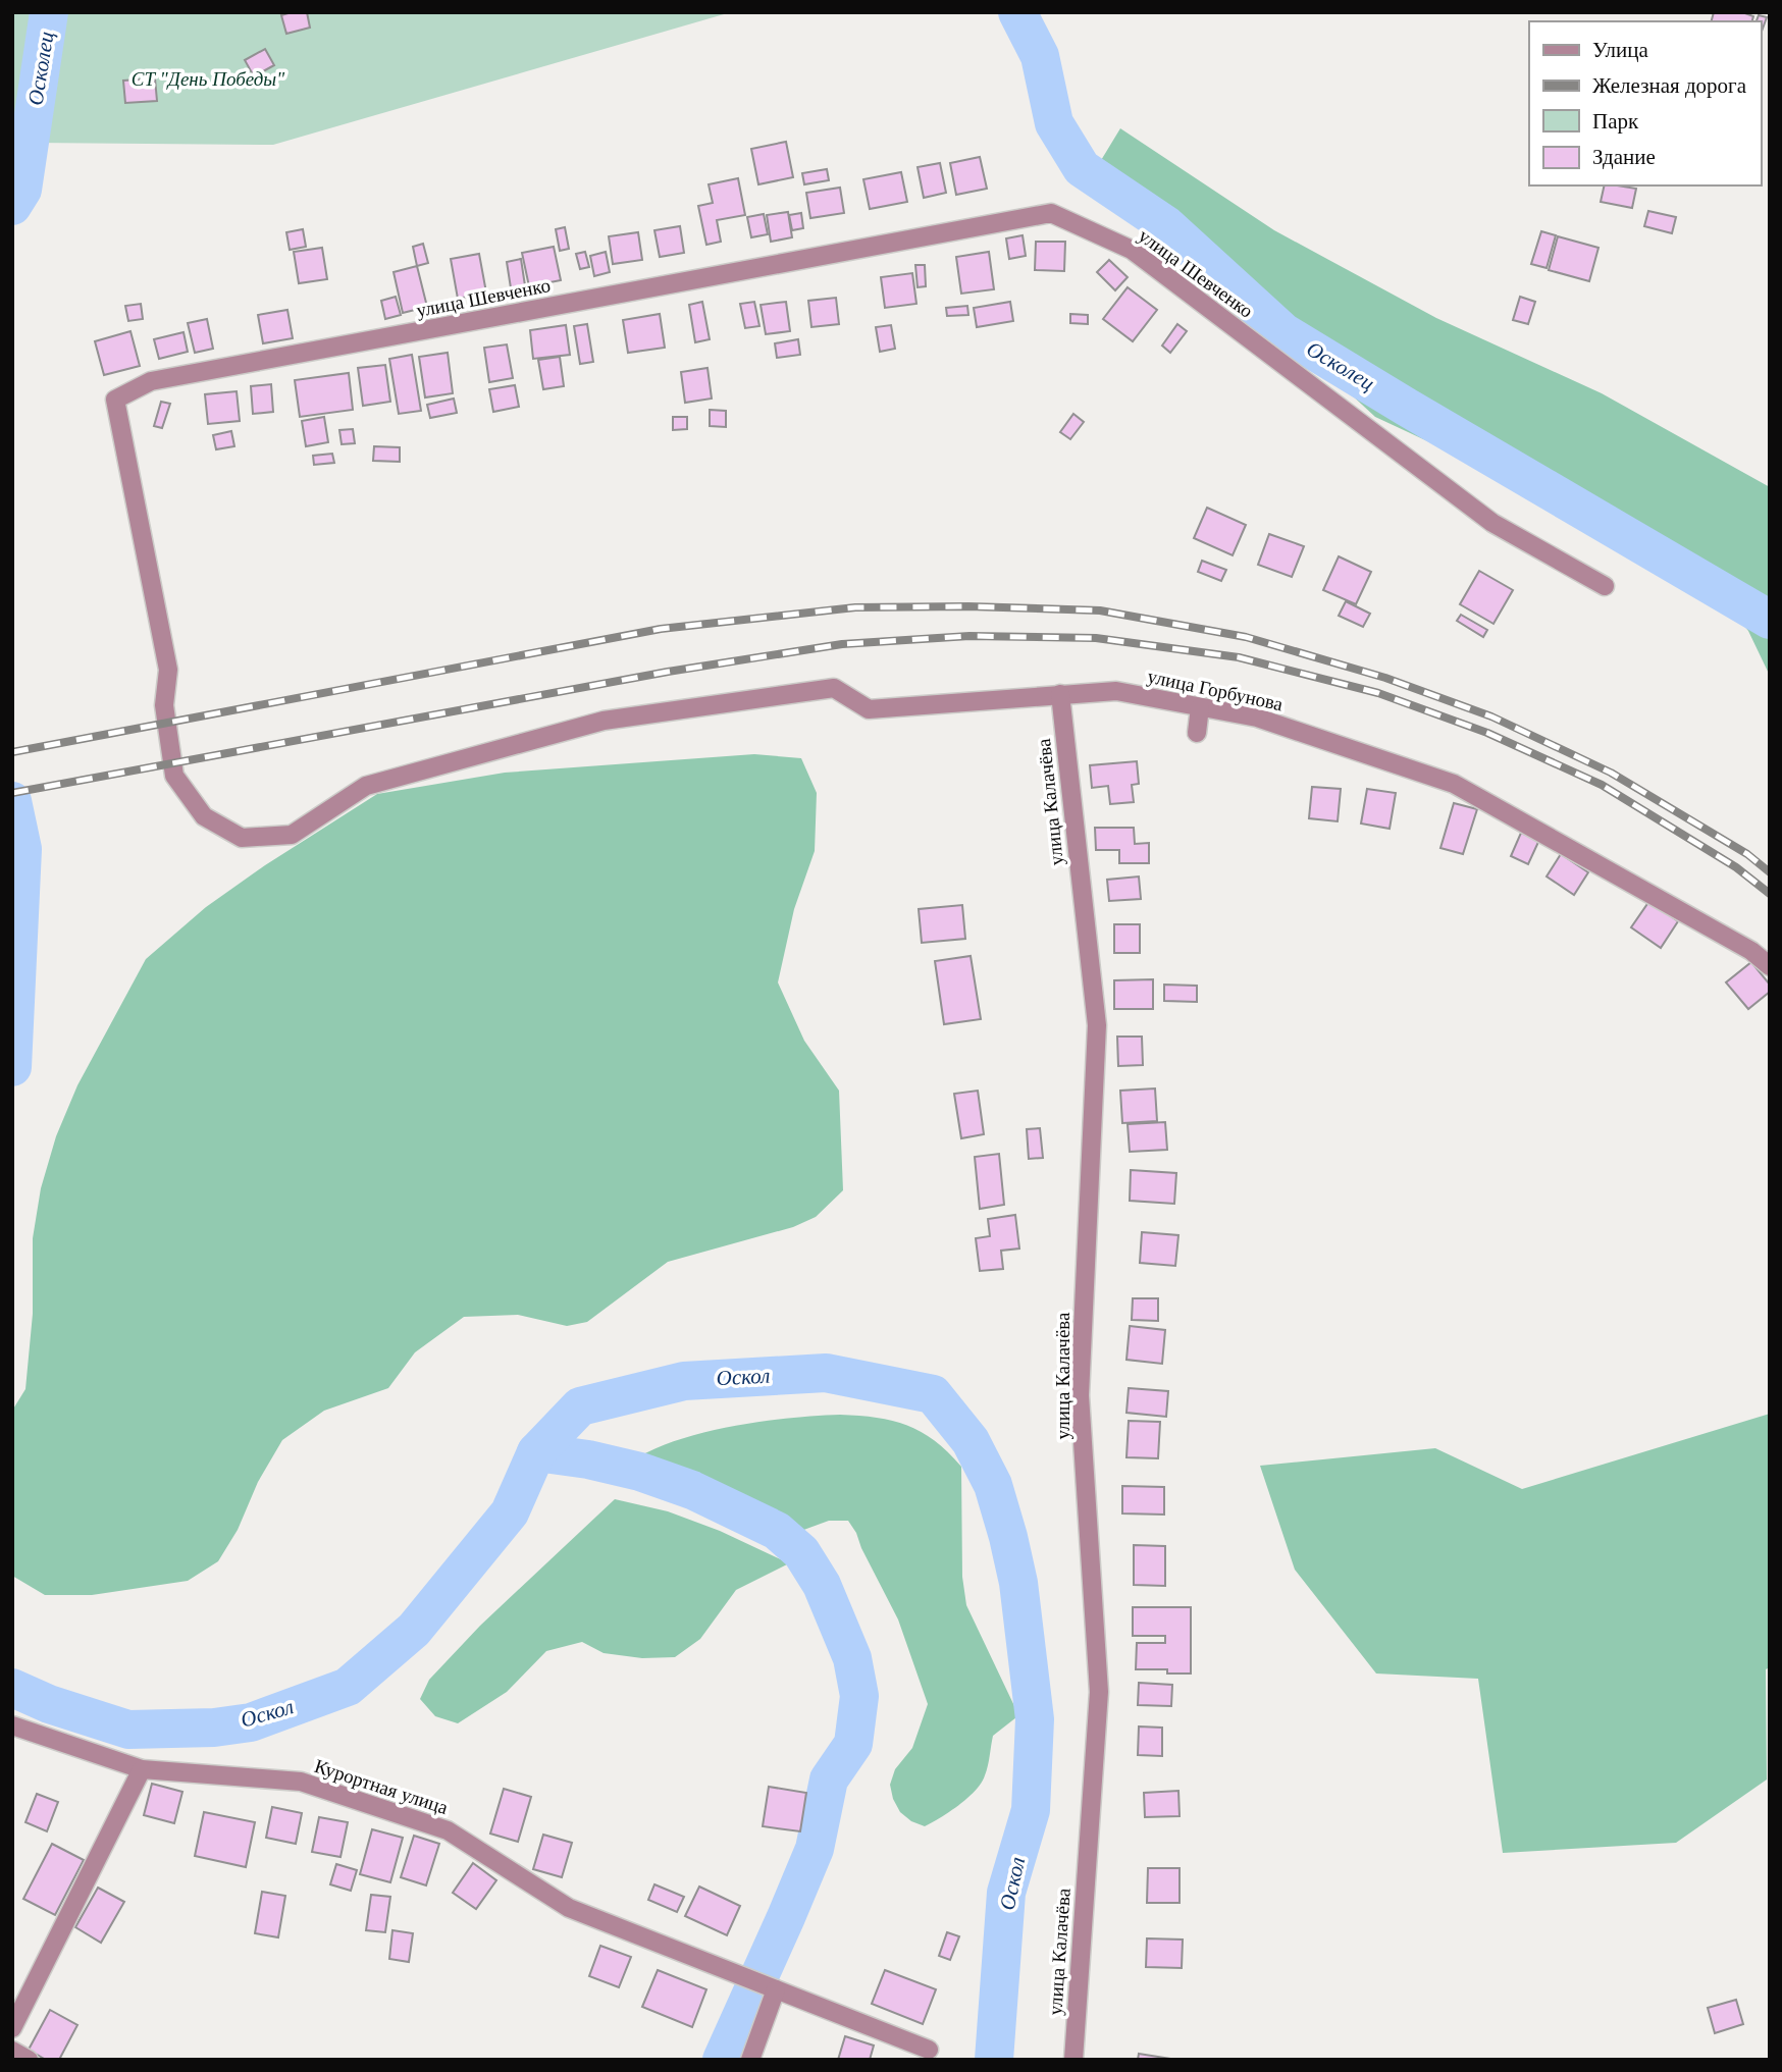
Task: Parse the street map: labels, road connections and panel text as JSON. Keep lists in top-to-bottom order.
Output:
{
  "streets": {
    "street": [
      "улица Шевченко",
      "улица Горбунова",
      "улица Калачёва",
      "Курортная улица"
    ]
  },
  "crossings": [
    ["улица Шевченко", "улица Горбунова"],
    ["улица Горбунова", "улица Калачёва"]
  ],
  "water": ["Осколец", "Оскол"],
  "parks": ["СТ \"День Победы\""],
  "legend": [
    "Улица",
    "Железная дорога",
    "Парк",
    "Здание"
  ]
}
